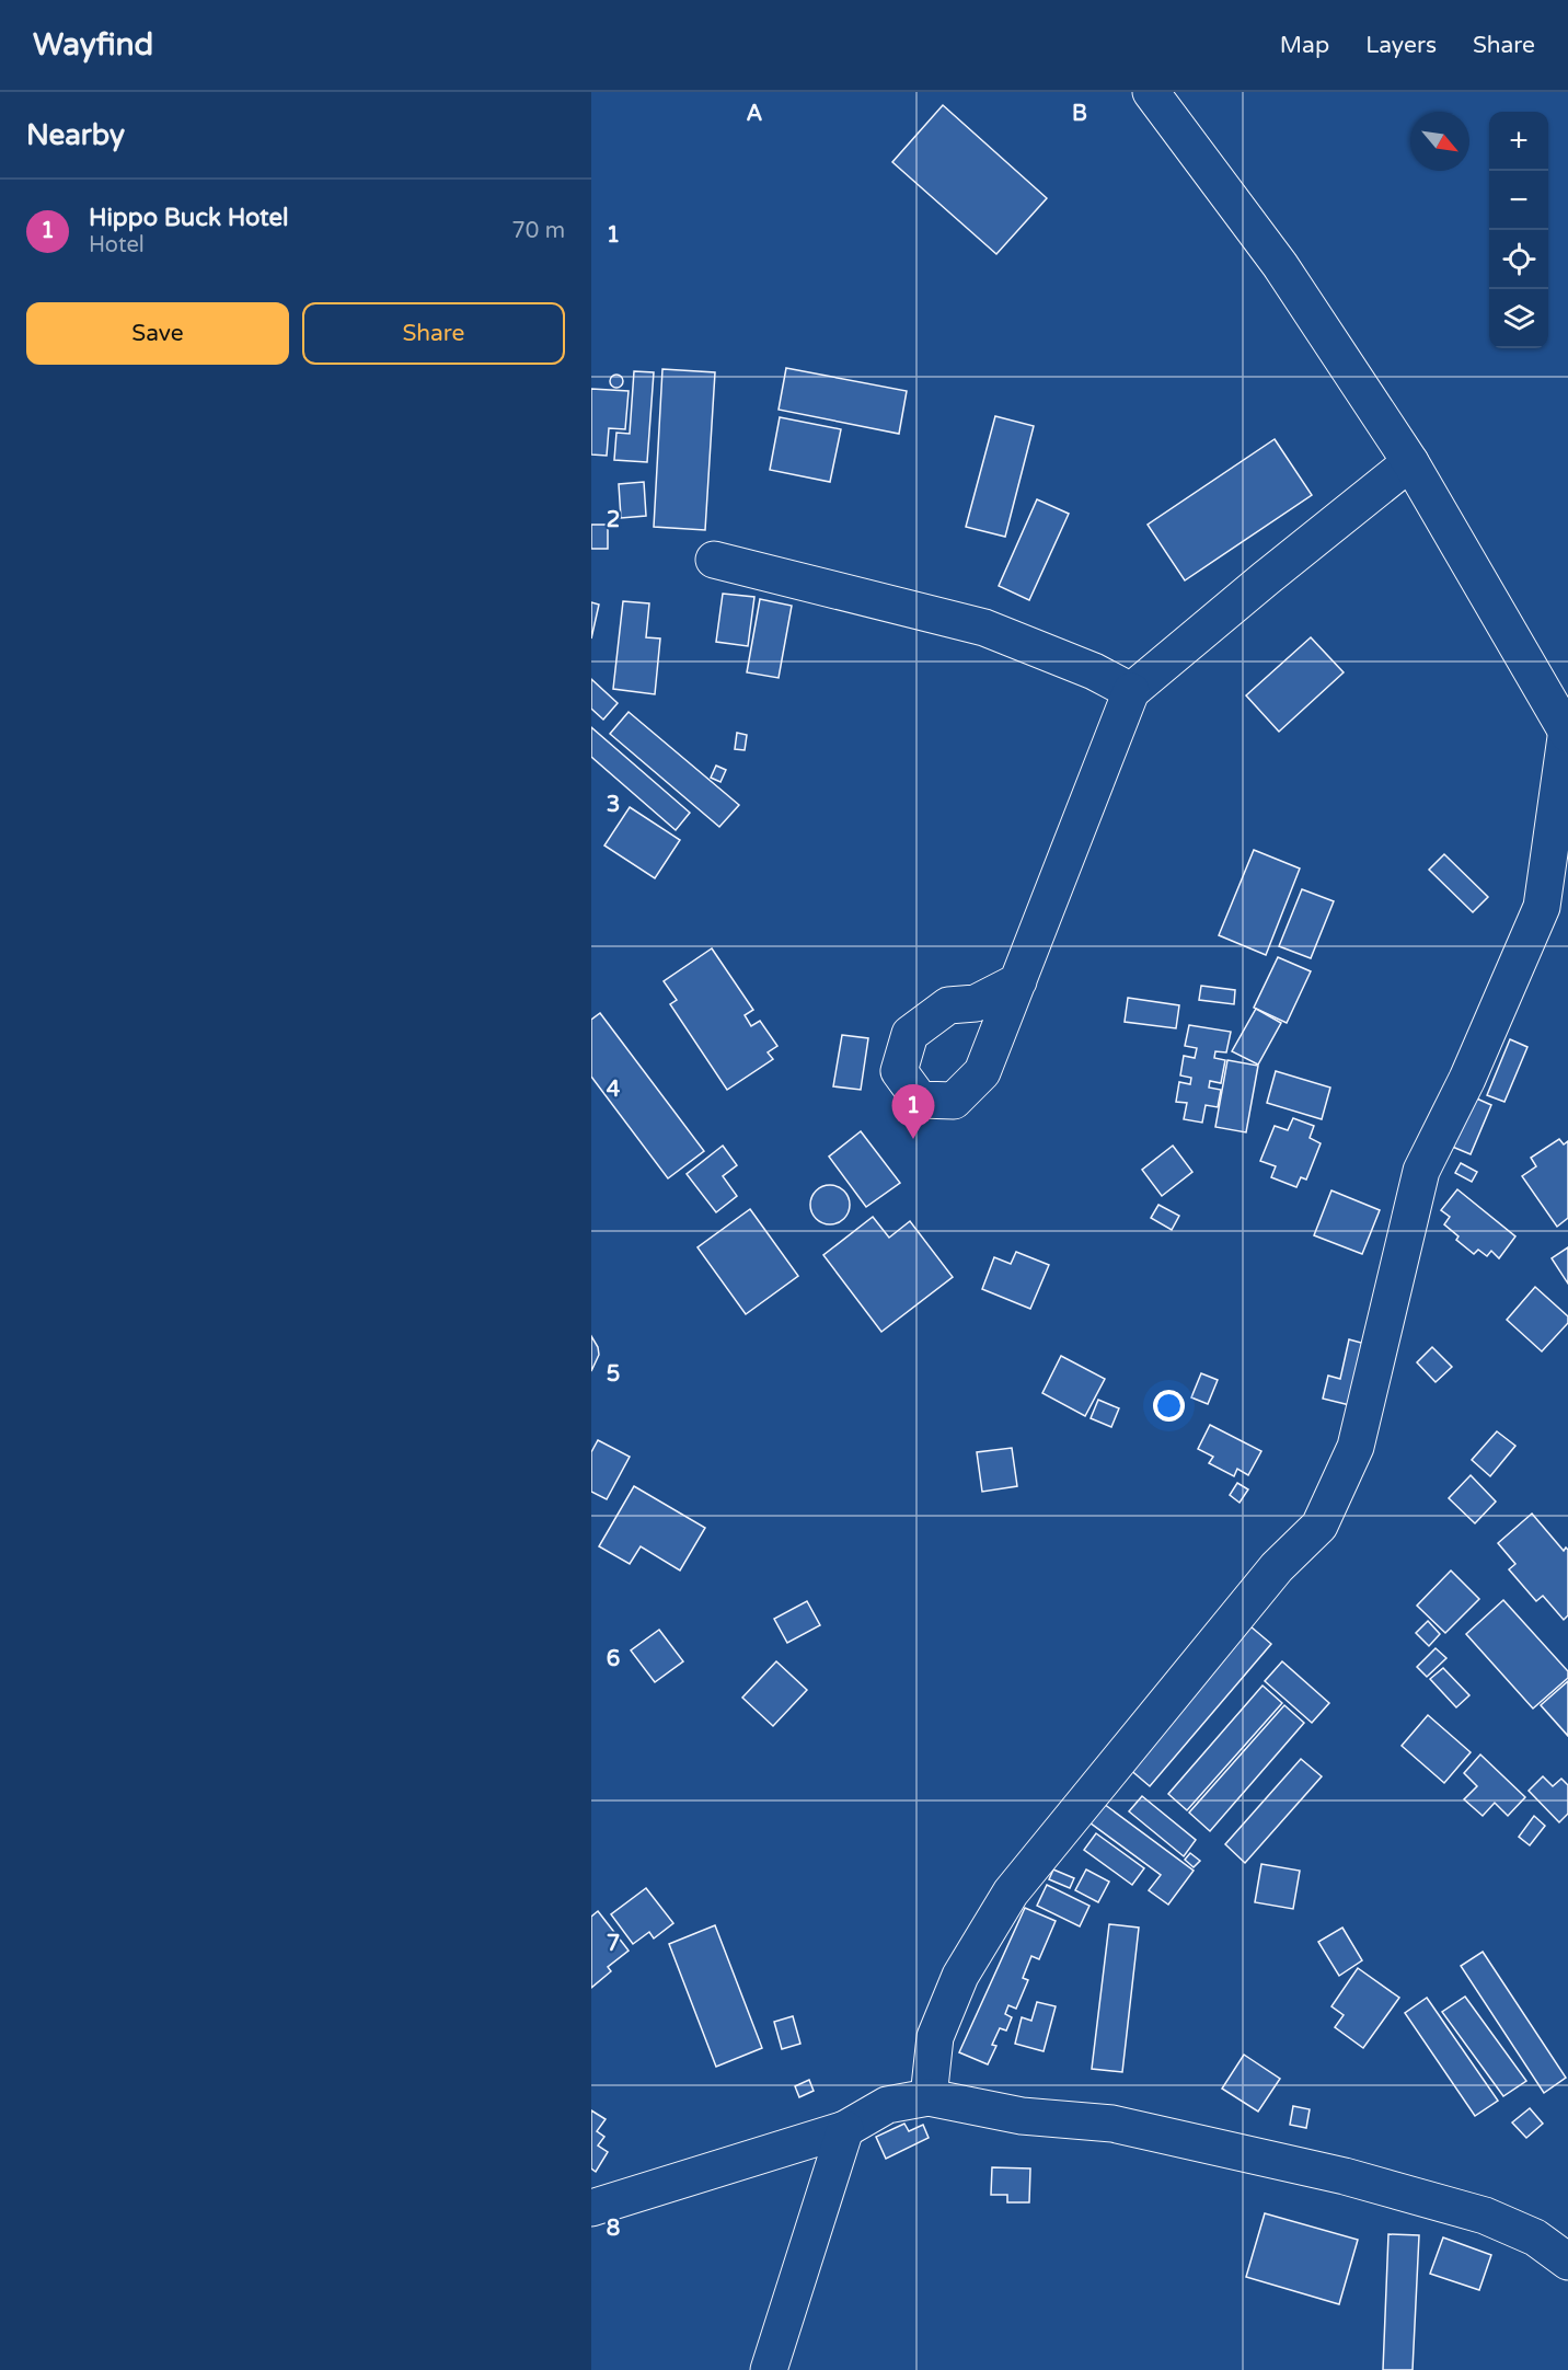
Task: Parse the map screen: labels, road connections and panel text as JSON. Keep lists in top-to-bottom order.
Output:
{
  "north": "bottom right",
  "page": {
    "header": "Wayfind",
    "nav": ["Map", "Layers", "Share"],
    "heading": "Nearby",
    "map_buttons": ["+", "−"],
    "list": [
      {
        "mark": "1",
        "name": "Hippo Buck Hotel",
        "note": "Hotel",
        "value": "70 m"
      }
    ],
    "buttons": ["Save", "Share"],
    "pins": "1"
  },
  "grid": {
    "columns": ["A", "B"],
    "rows": [
      "1",
      "2",
      "3",
      "4",
      "5",
      "6",
      "7",
      "8"
    ]
  }
}
